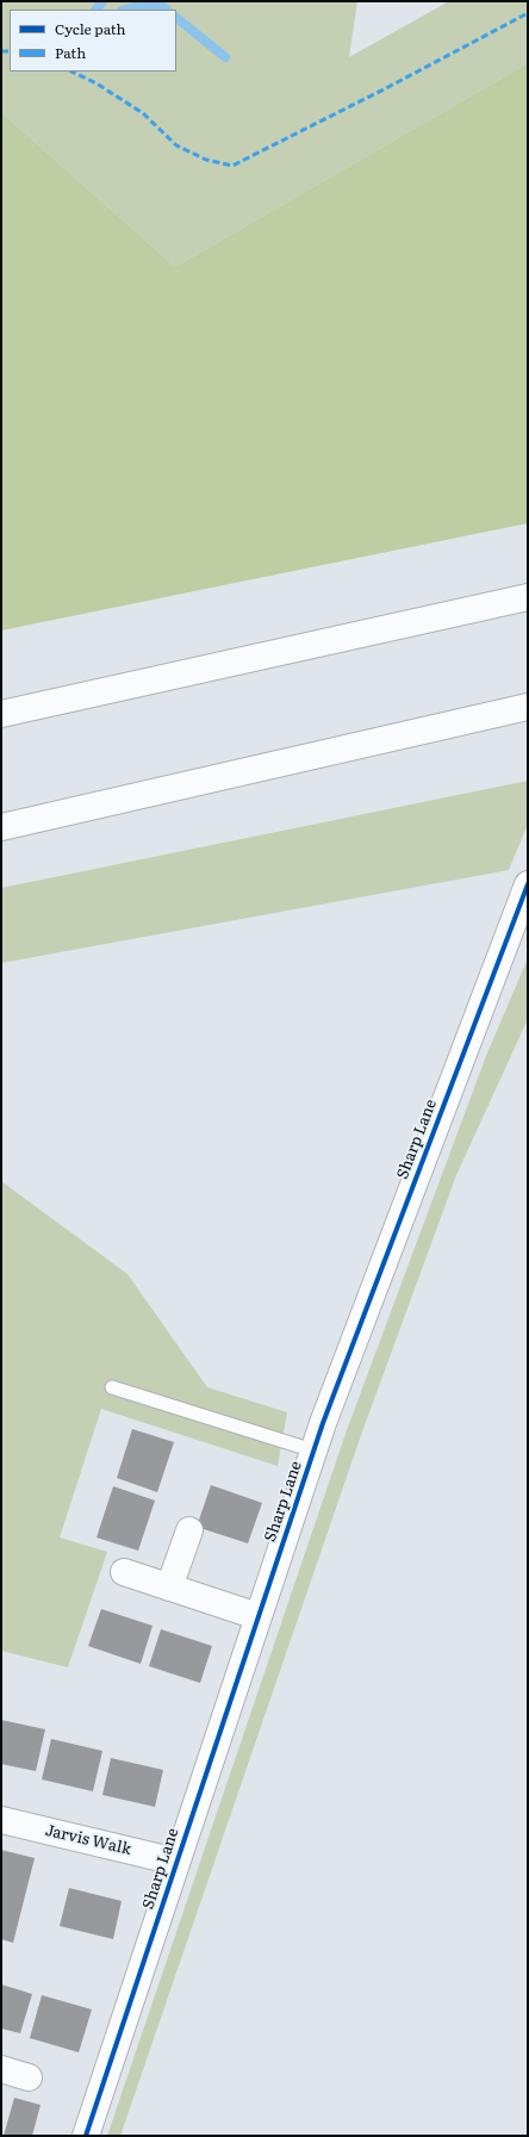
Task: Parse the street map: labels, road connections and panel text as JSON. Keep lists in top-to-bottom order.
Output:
{
  "streets": {
    "main road": ["Sharp Lane", "Jarvis Walk"]
  },
  "crossings": [
    ["Sharp Lane", "Jarvis Walk"]
  ],
  "legend": ["Cycle path", "Path"]
}
